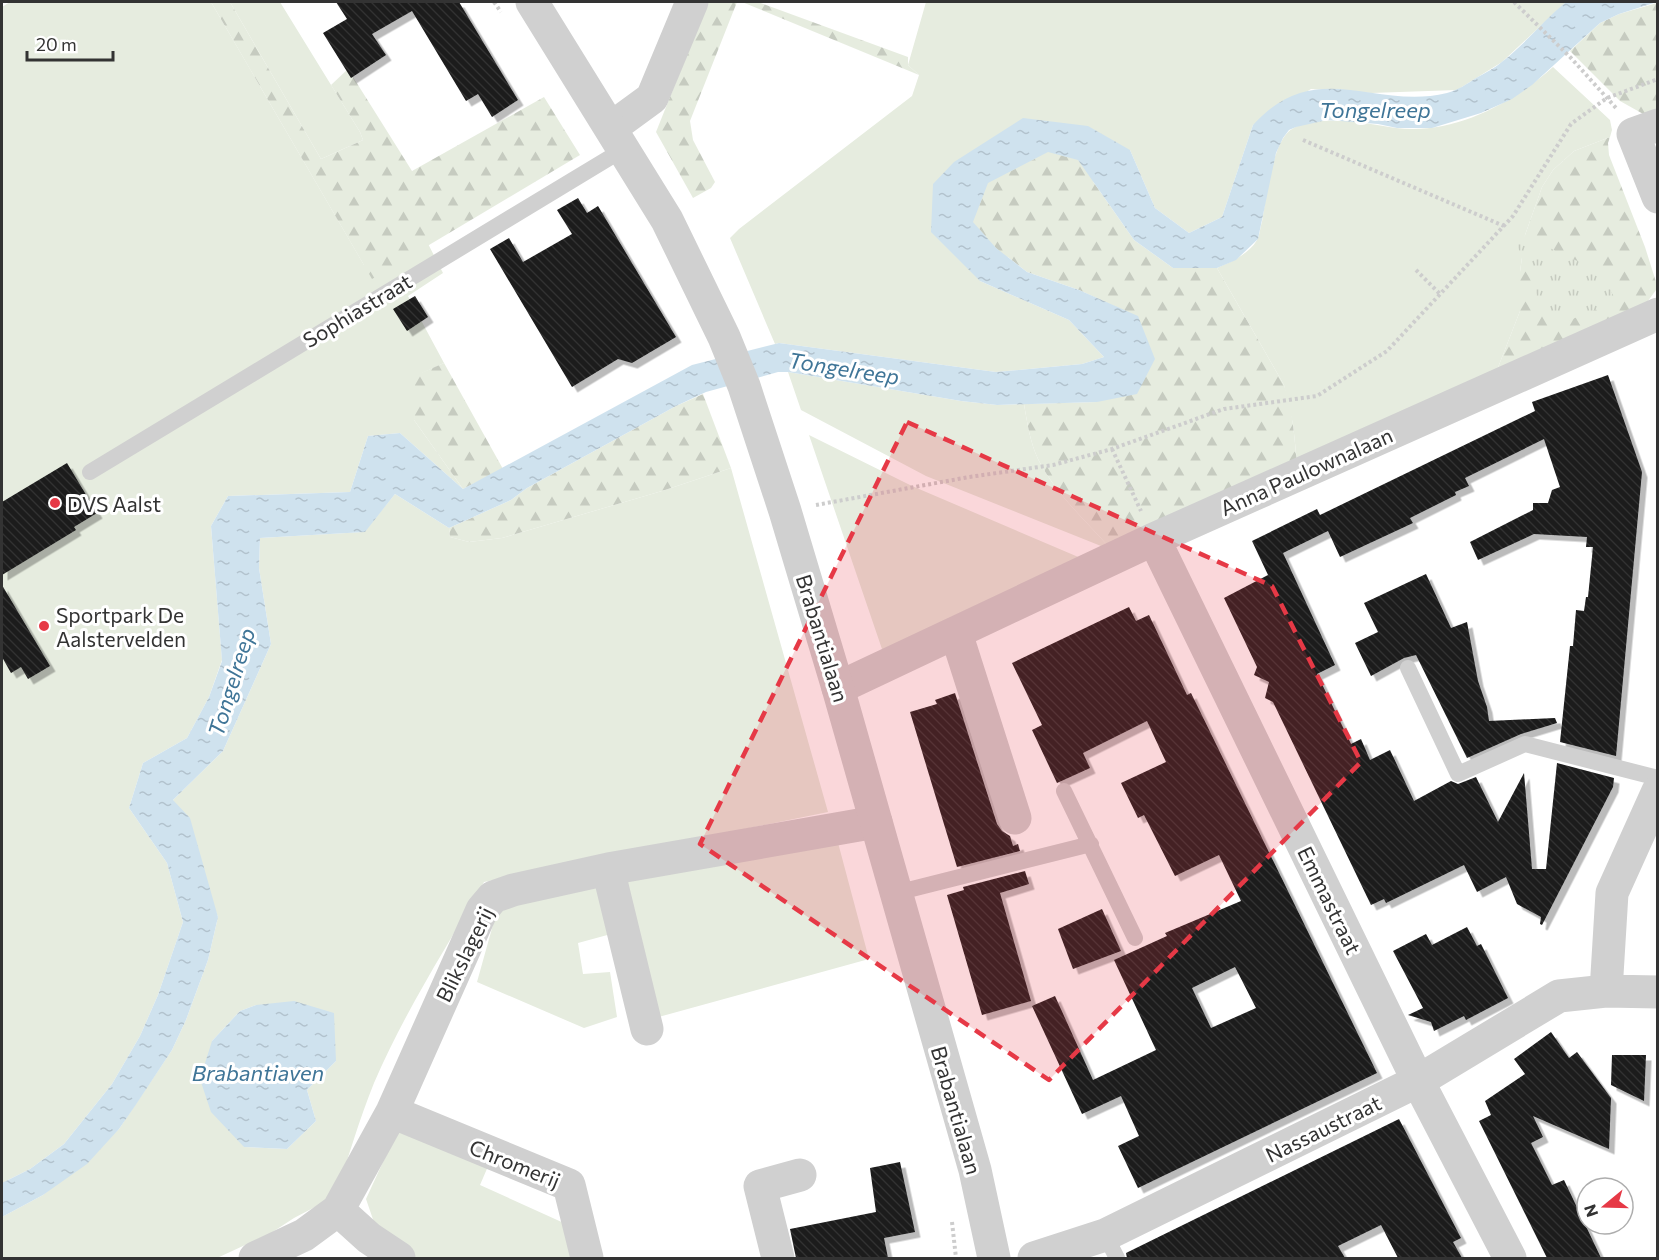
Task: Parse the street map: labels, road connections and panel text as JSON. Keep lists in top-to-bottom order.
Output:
{
  "streets": {
    "street": [
      "Anna Paulownalaan",
      "Brabantialaan",
      "Emmastraat",
      "Blikslagerij",
      "Nassaustraat",
      "Chromerij"
    ],
    "lane": ["Sophiastraat"]
  },
  "crossings": [
    ["Sophiastraat", "Brabantialaan"],
    ["Anna Paulownalaan", "Brabantialaan"],
    ["Anna Paulownalaan", "Emmastraat"],
    ["Brabantialaan", "Blikslagerij"],
    ["Emmastraat", "Nassaustraat"],
    ["Blikslagerij", "Chromerij"]
  ],
  "water": ["Tongelreep", "Brabantiaven"],
  "places": ["DVS Aalst", "Sportpark De Aalstervelden"],
  "scale_bar": "20 m",
  "north": "left"
}
